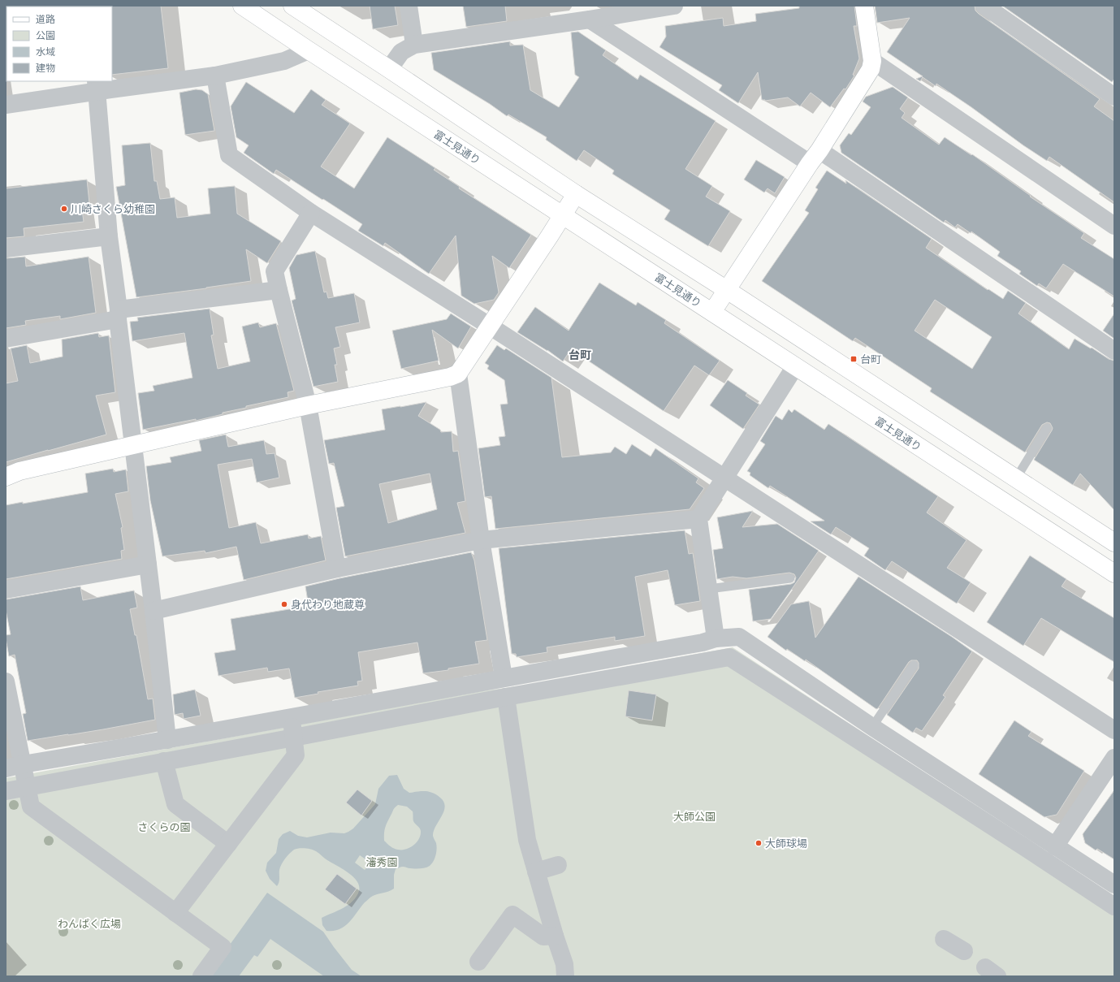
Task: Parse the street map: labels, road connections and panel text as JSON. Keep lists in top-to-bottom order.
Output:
{
  "streets": {
    "main road": ["富士見通り"]
  },
  "districts": ["台町"],
  "parks": [
    "大師公園",
    "さくらの園",
    "瀋秀園",
    "わんぱく広場"
  ],
  "places": {
    "other": ["川崎さくら幼稚園", "身代わり地蔵尊", "大師球場"],
    "transit": ["台町"]
  },
  "legend": [
    "道路",
    "公園",
    "水域",
    "建物"
  ]
}
